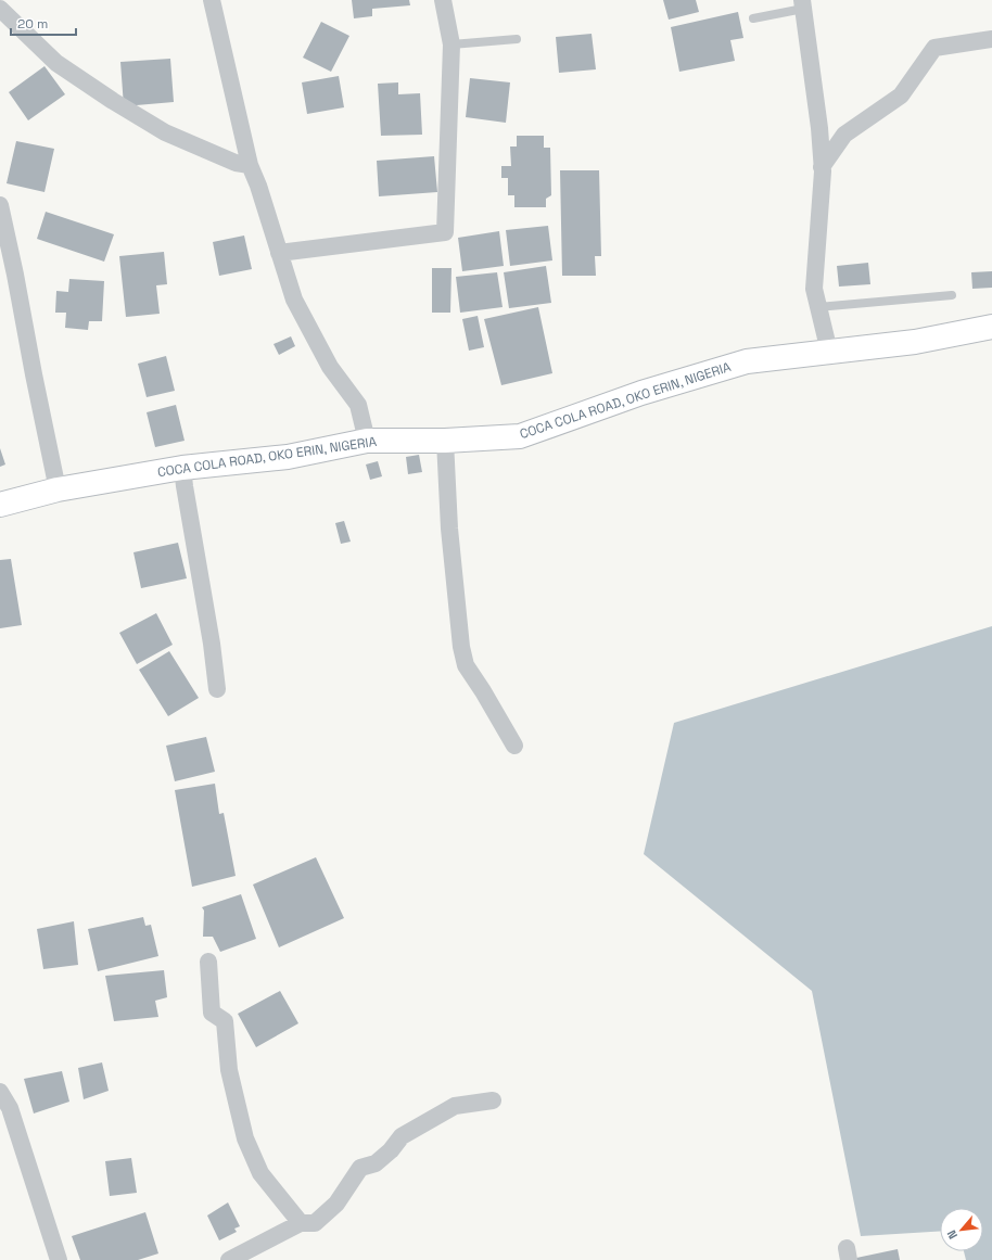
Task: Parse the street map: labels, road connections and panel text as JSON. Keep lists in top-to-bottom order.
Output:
{
  "streets": {
    "street": ["COCA COLA ROAD, OKO ERIN, NIGERIA"]
  },
  "scale_bar": "20 m",
  "north": "bottom left"
}
